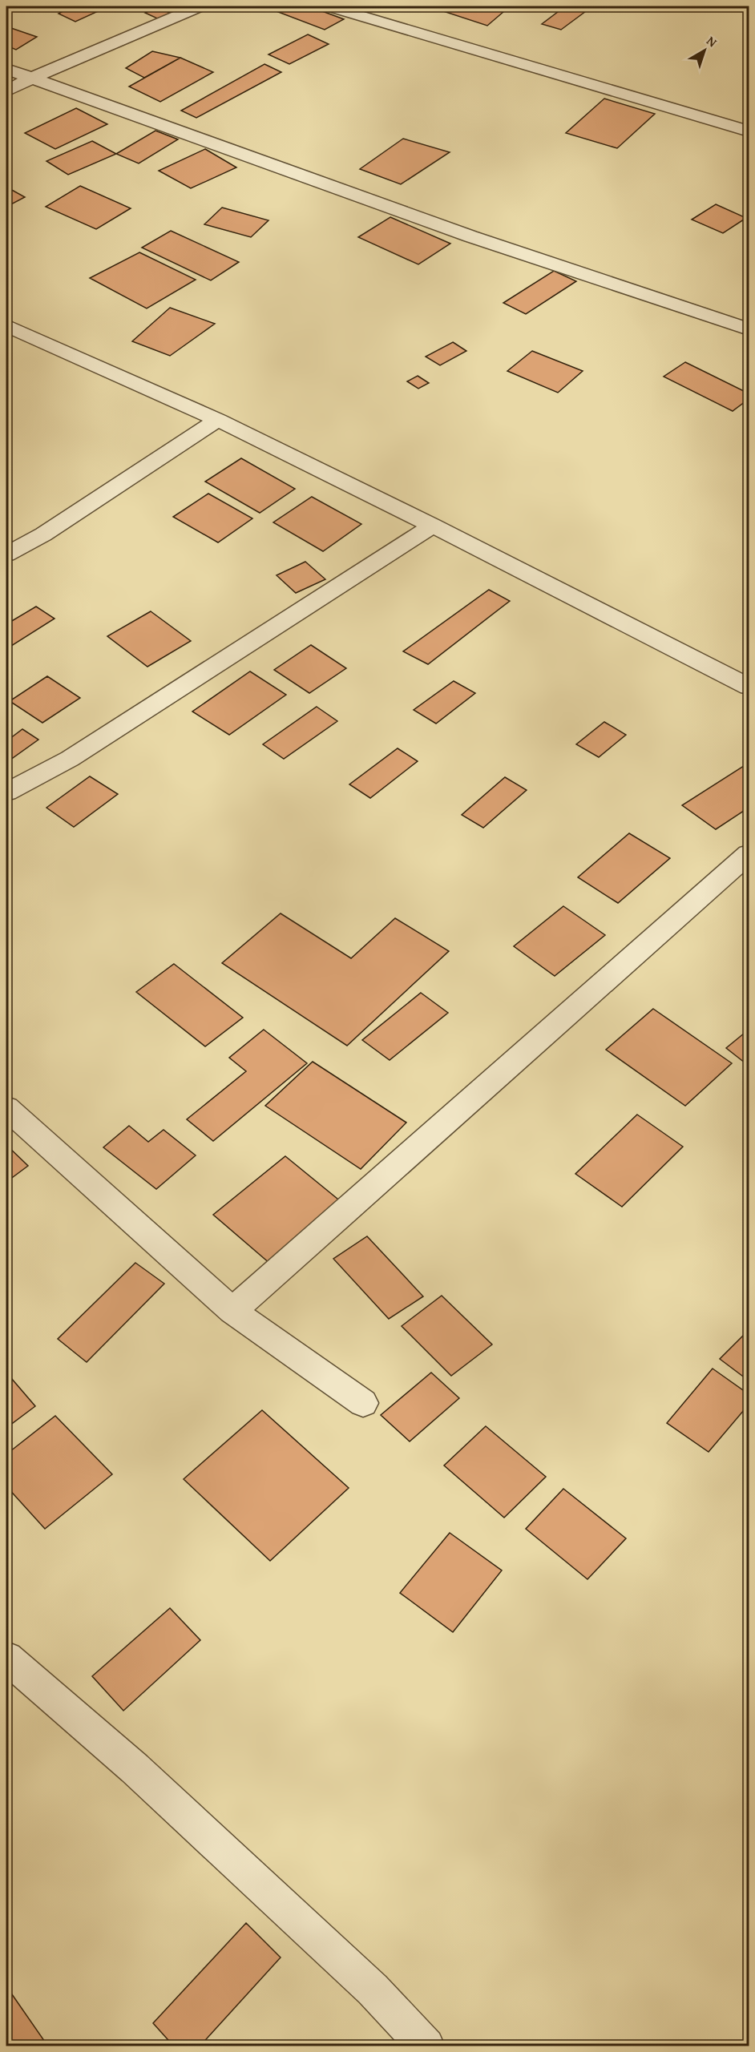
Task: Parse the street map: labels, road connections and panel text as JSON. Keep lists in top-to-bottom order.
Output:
{
  "north": "top right"
}
